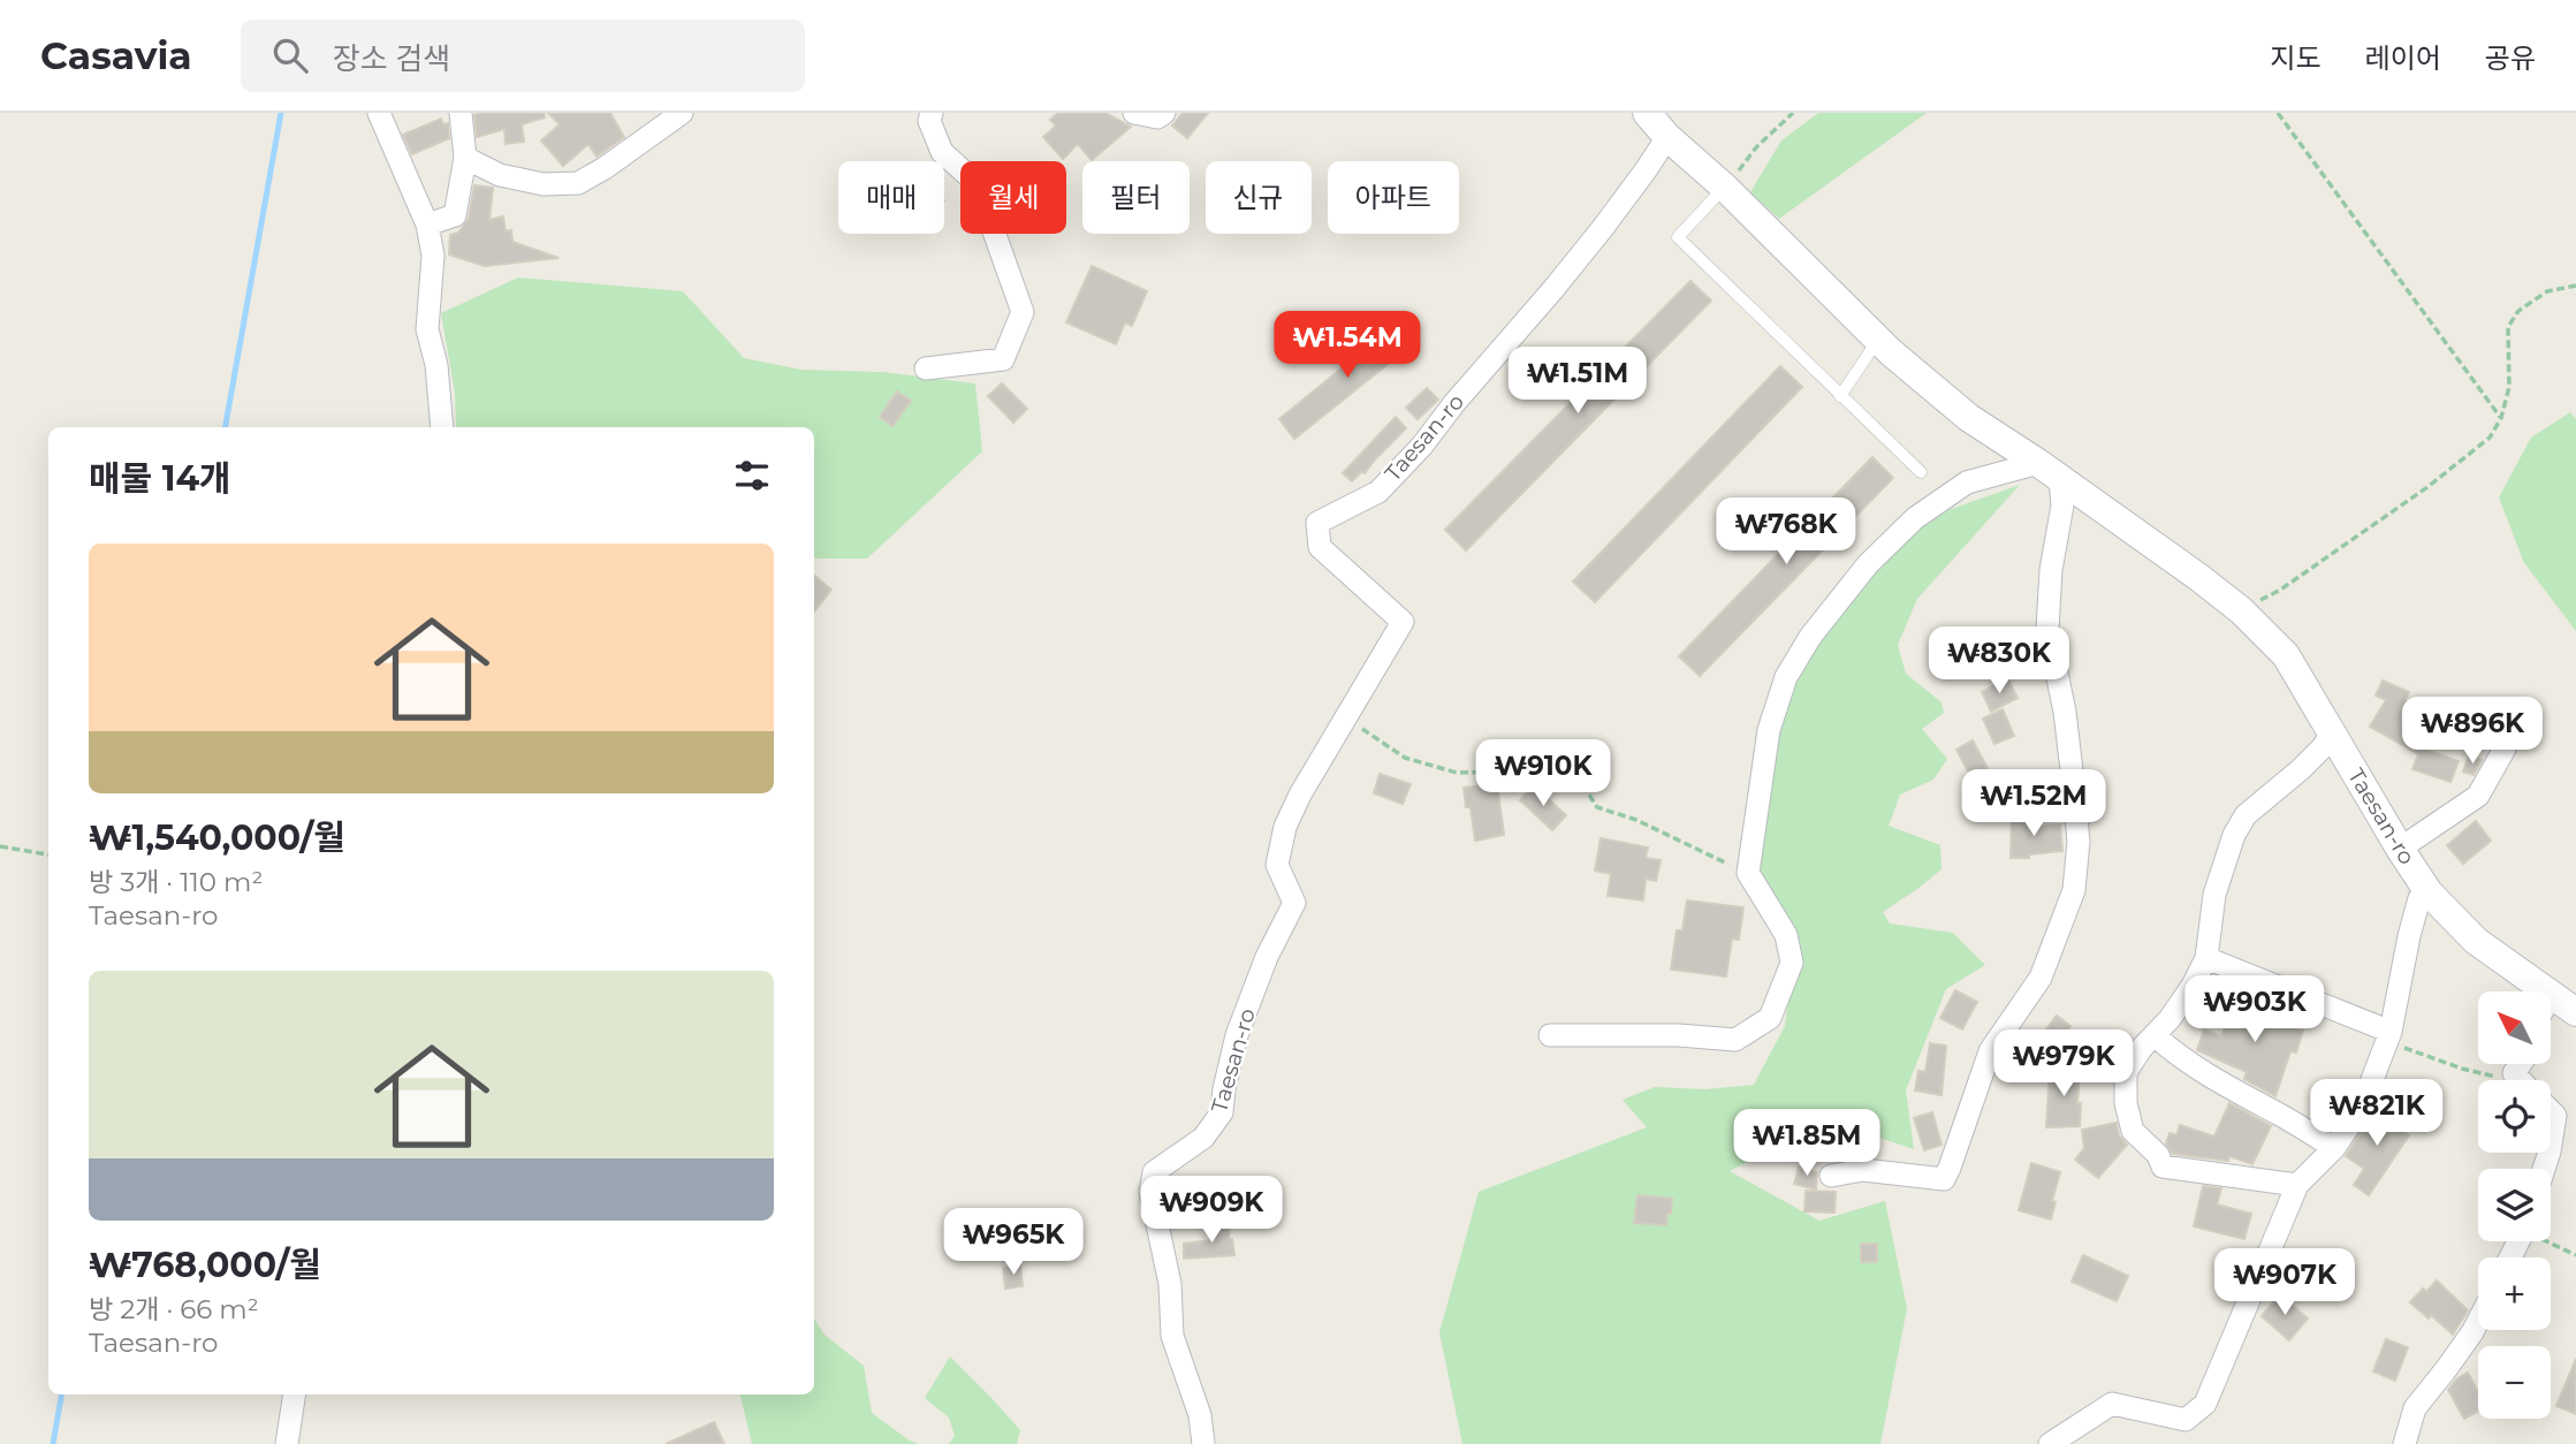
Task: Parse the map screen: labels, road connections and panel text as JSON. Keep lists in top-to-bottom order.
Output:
{
  "streets": {
    "street": ["Taesan-ro"]
  },
  "north": "top left",
  "page": {
    "header": "Casavia",
    "search": "장소 검색",
    "nav": ["지도", "레이어", "공유"],
    "chip": [
      "매매",
      "월세",
      "필터",
      "신규",
      "아파트"
    ],
    "price": [
      "₩1.54M",
      "₩1.51M",
      "₩768K",
      "₩830K",
      "₩896K",
      "₩910K",
      "₩1.52M",
      "₩903K",
      "₩979K",
      "₩821K",
      "₩1.85M",
      "₩909K",
      "₩965K",
      "₩907K"
    ],
    "heading": "매물 14개",
    "list": [
      {
        "name": "₩1,540,000/월",
        "note": "방 3개 · 110 m² · Taesan-ro"
      },
      {
        "name": "₩768,000/월",
        "note": "방 2개 · 66 m² · Taesan-ro"
      }
    ],
    "map_buttons": ["+", "−"]
  }
}
